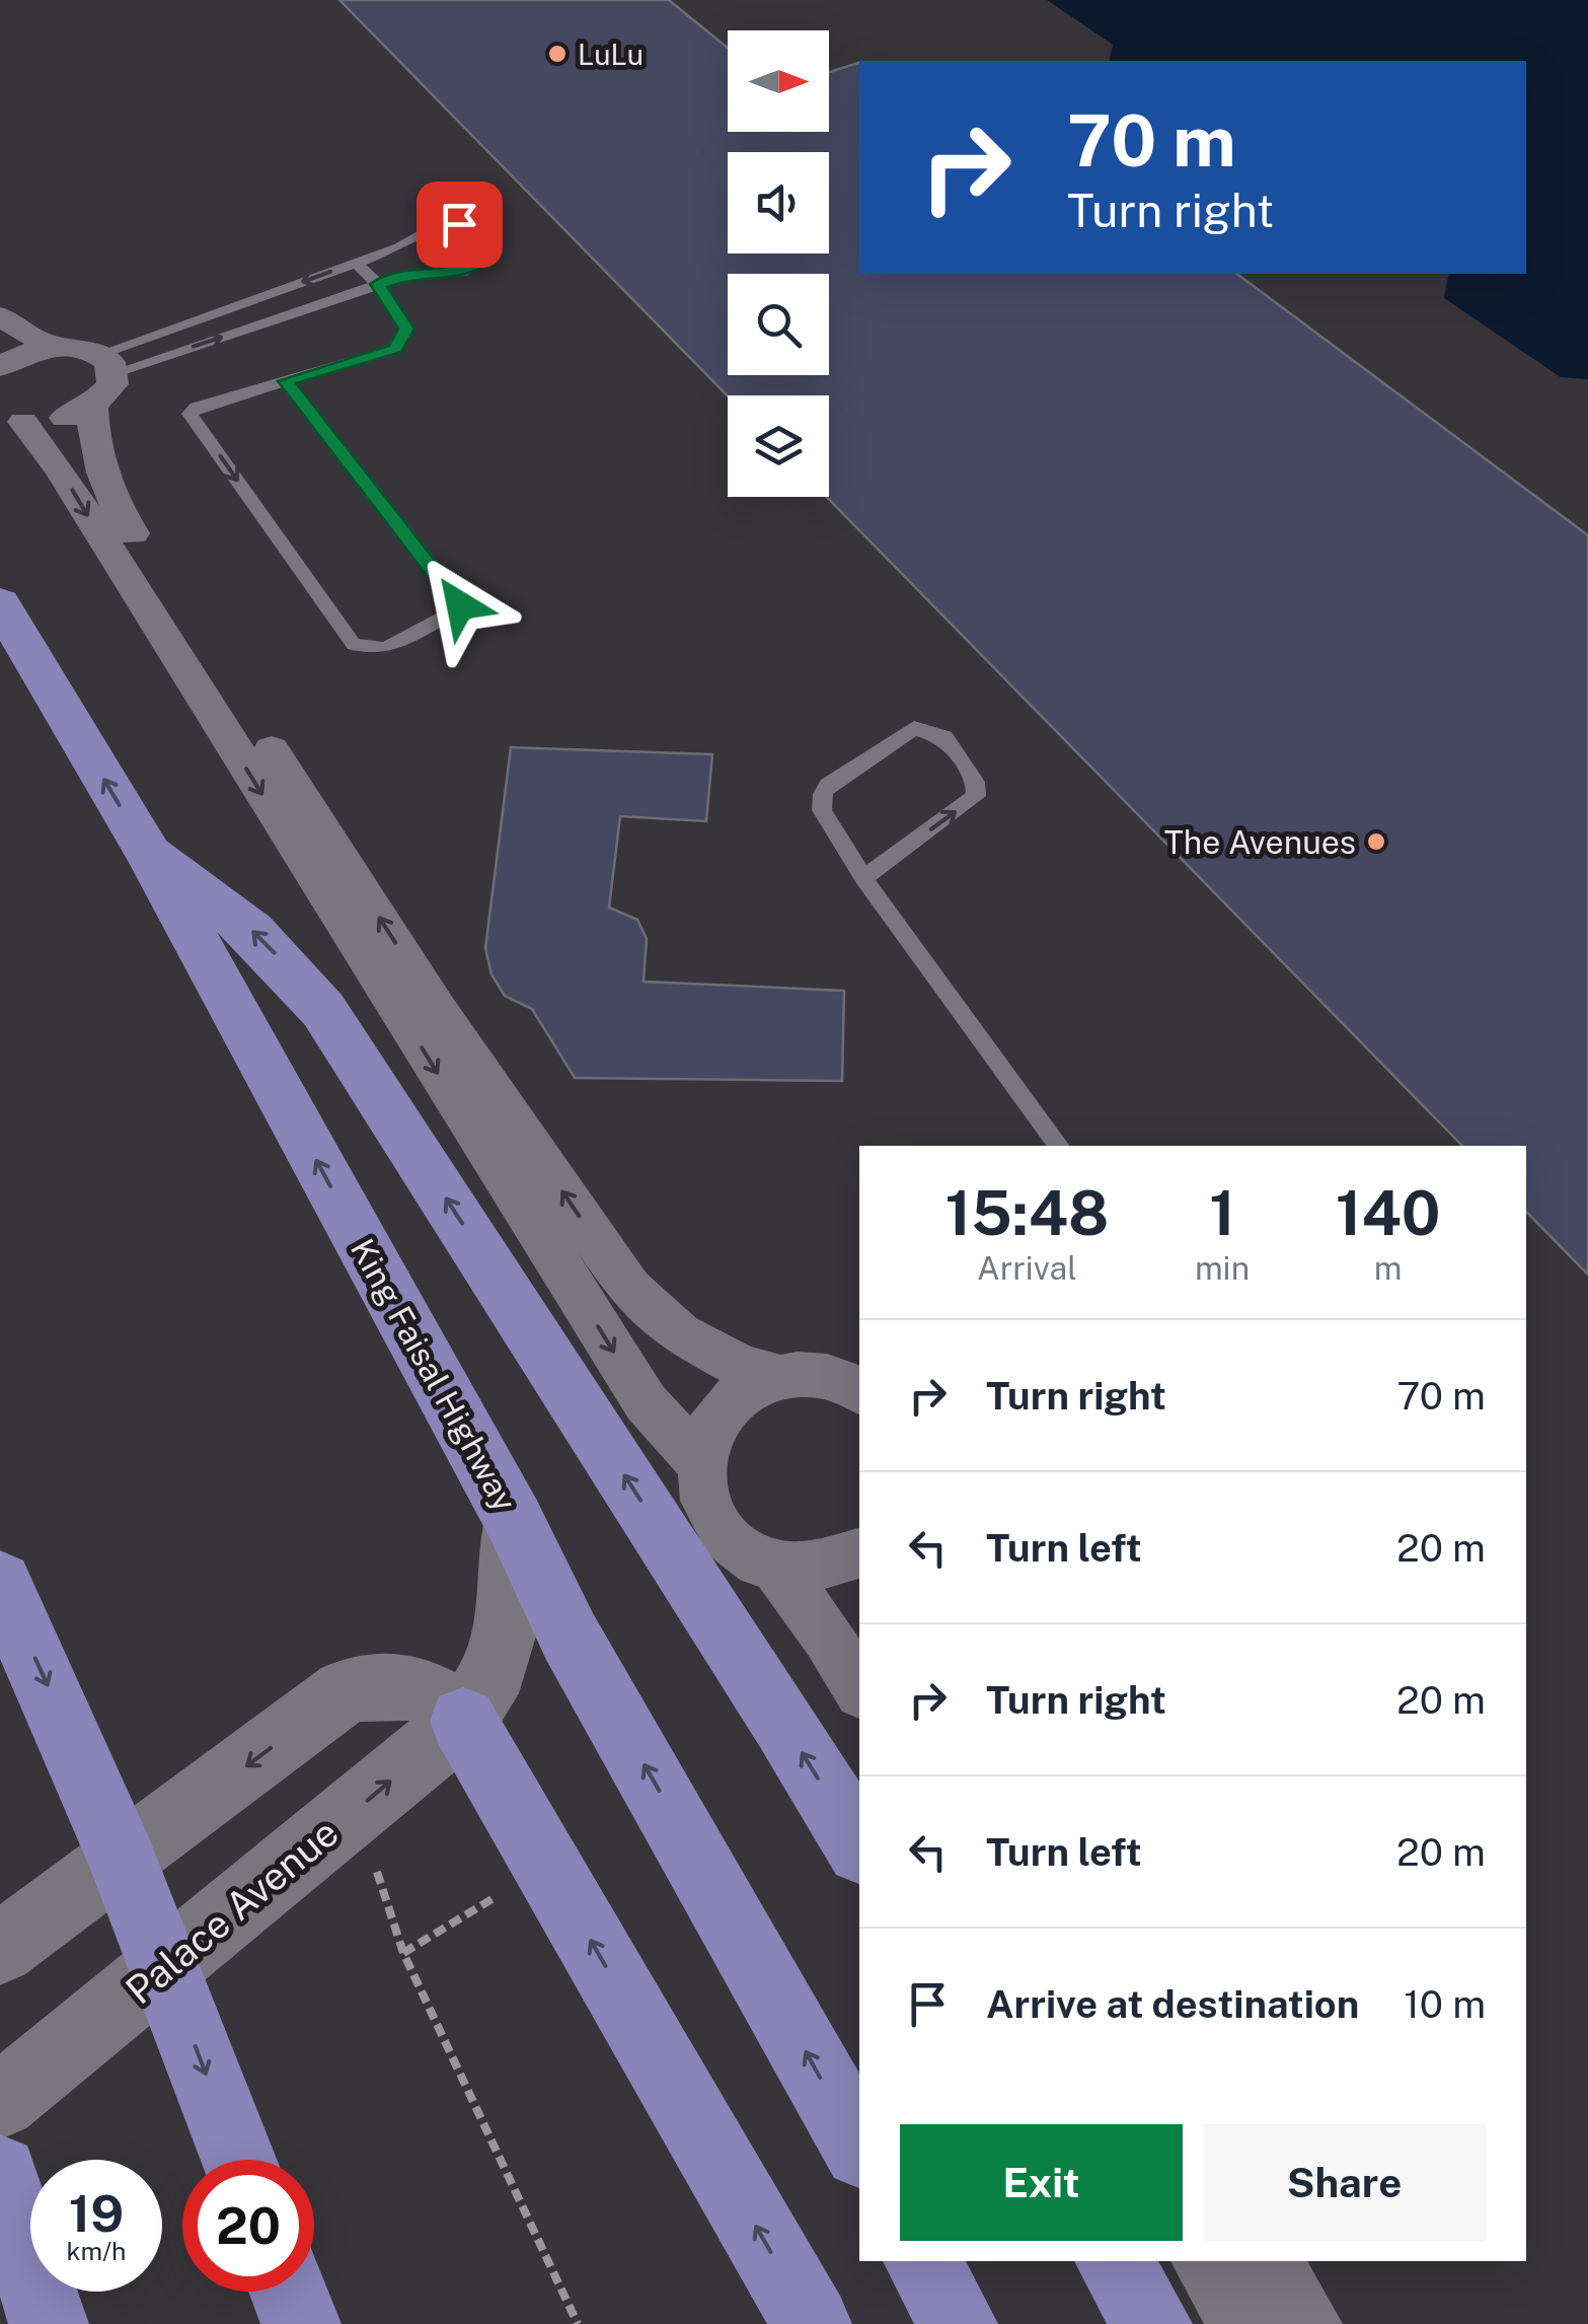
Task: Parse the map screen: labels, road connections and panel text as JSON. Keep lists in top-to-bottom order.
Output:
{
  "streets": {
    "highway": ["King Faisal Highway"],
    "main road": ["Palace Avenue"]
  },
  "crossings": [
    ["King Faisal Highway", "Palace Avenue"]
  ],
  "places": ["LuLu", "The Avenues"],
  "north": "right",
  "page": {
    "turn": ["70 m", "Turn right"],
    "eta": [
      "15:48",
      "Arrival",
      "1",
      "min",
      "140",
      "m"
    ],
    "list": [
      {
        "name": "Turn right",
        "value": "70 m"
      },
      {
        "name": "Turn left",
        "value": "20 m"
      },
      {
        "name": "Turn right",
        "value": "20 m"
      },
      {
        "name": "Turn left",
        "value": "20 m"
      },
      {
        "name": "Arrive at destination",
        "value": "10 m"
      }
    ],
    "buttons": ["Exit", "Share"],
    "speed": "19 km/h",
    "limit": "20"
  }
}
